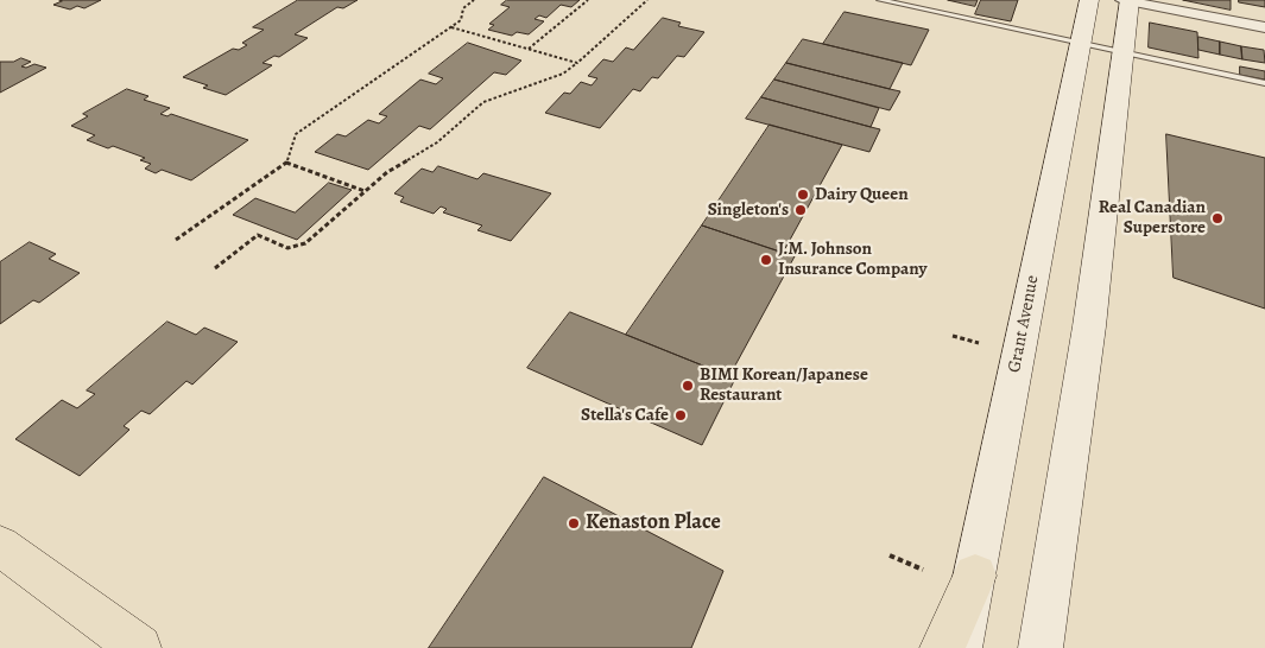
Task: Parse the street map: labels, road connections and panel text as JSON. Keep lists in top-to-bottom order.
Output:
{
  "streets": {
    "main road": ["Grant Avenue"]
  },
  "places": [
    "Dairy Queen",
    "Singleton's",
    "Real Canadian Superstore",
    "J.M. Johnson Insurance Company",
    "BIMI Korean/Japanese Restaurant",
    "Stella's Cafe",
    "Kenaston Place"
  ]
}
